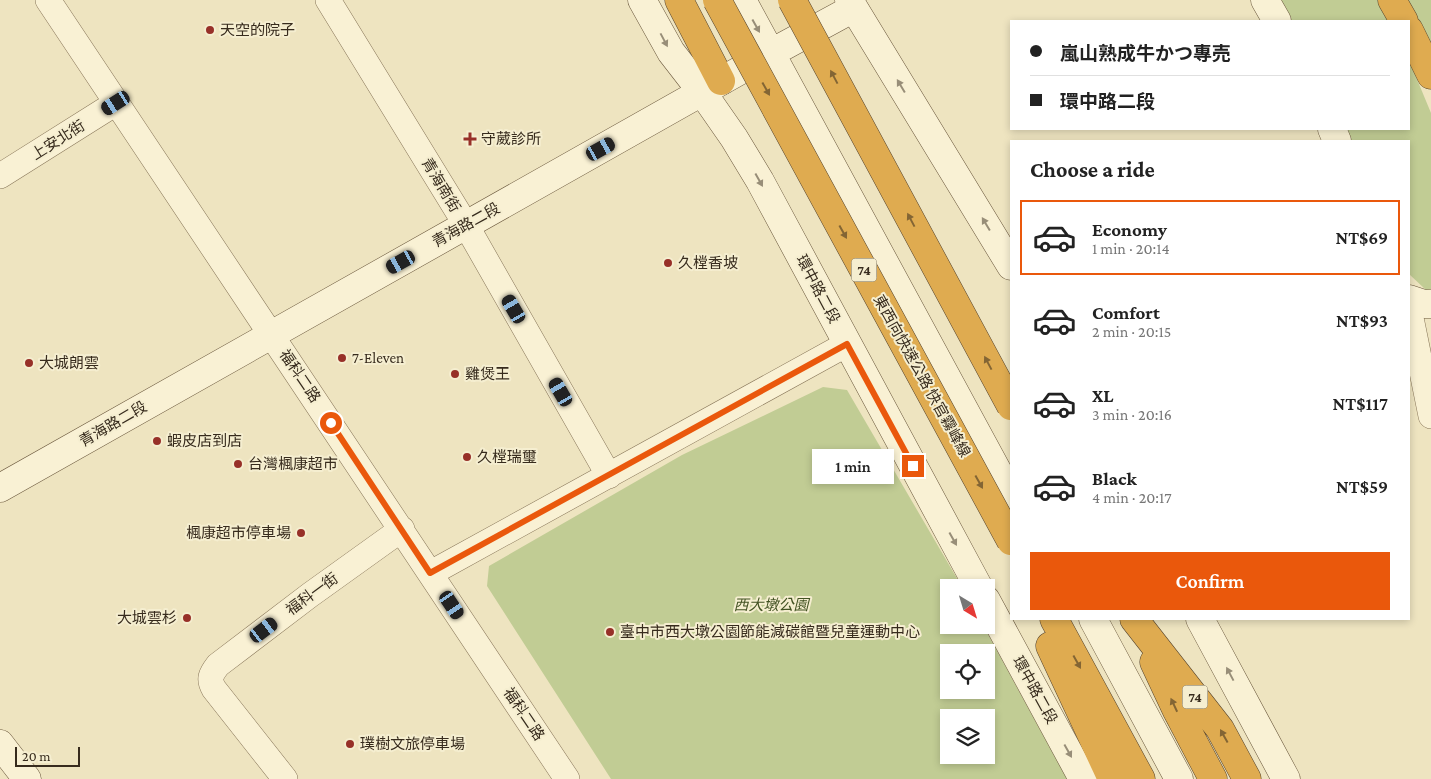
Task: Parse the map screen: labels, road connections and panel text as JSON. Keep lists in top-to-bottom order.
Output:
{
  "streets": {
    "highway": ["74", "東西向快速公路 快官霧峰線"],
    "street": [
      "上安北街",
      "青海南街",
      "青海路二段",
      "環中路二段",
      "福科二路",
      "福科一街"
    ]
  },
  "crossings": [
    ["上安北街", "福科二路"],
    ["青海南街", "青海路二段"],
    ["青海路二段", "環中路二段"],
    ["青海路二段", "福科二路"],
    ["74", "東西向快速公路 快官霧峰線"],
    ["福科二路", "福科一街"]
  ],
  "parks": ["西大墩公園"],
  "places": {
    "other": [
      "天空的院子",
      "久樘香坡",
      "7-Eleven",
      "大城朗雲",
      "雞煲王",
      "蝦皮店到店",
      "久樘瑞璽",
      "台灣楓康超市",
      "楓康超市停車場",
      "大城雲杉",
      "臺中市西大墩公園節能減碳館暨兒童運動中心",
      "璞樹文旅停車場"
    ],
    "health": ["守葳診所"]
  },
  "scale_bar": "20 m",
  "north": "bottom right",
  "page": {
    "banner": ["嵐山熟成牛かつ專売", "環中路二段"],
    "heading": "Choose a ride",
    "list": [
      {
        "name": "Economy",
        "note": "1 min · 20:14",
        "value": "NT$69"
      },
      {
        "name": "Comfort",
        "note": "2 min · 20:15",
        "value": "NT$93"
      },
      {
        "name": "XL",
        "note": "3 min · 20:16",
        "value": "NT$117"
      },
      {
        "name": "Black",
        "note": "4 min · 20:17",
        "value": "NT$59"
      }
    ],
    "bubble": "1 min",
    "buttons": "Confirm",
    "scale": "20 m"
  }
}
